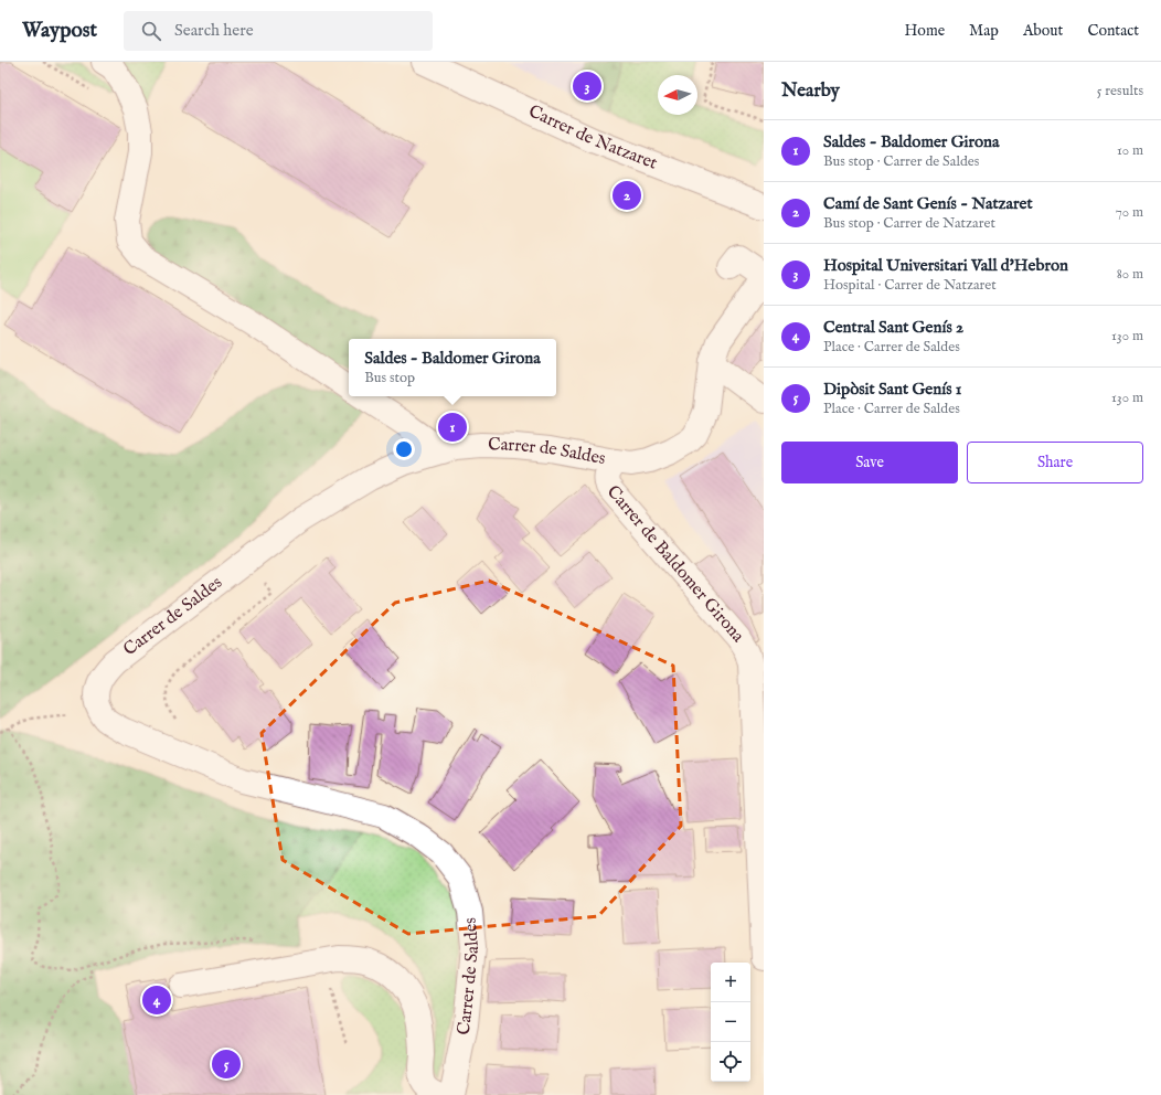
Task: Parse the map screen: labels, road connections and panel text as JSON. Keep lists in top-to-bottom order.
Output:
{
  "streets": {
    "street": ["Carrer de Natzaret", "Carrer de Saldes", "Carrer de Baldomer Girona"]
  },
  "crossings": [
    ["Carrer de Saldes", "Carrer de Baldomer Girona"]
  ],
  "north": "left",
  "page": {
    "header": "Waypost",
    "search": "Search here",
    "nav": [
      "Home",
      "Map",
      "About",
      "Contact"
    ],
    "heading": ["Nearby", "5 results"],
    "pins": [
      "3",
      "2",
      "1",
      "4",
      "5"
    ],
    "list": [
      {
        "mark": "1",
        "name": "Saldes - Baldomer Girona",
        "note": "Bus stop · Carrer de Saldes",
        "value": "10 m"
      },
      {
        "mark": "2",
        "name": "Camí de Sant Genís - Natzaret",
        "note": "Bus stop · Carrer de Natzaret",
        "value": "70 m"
      },
      {
        "mark": "3",
        "name": "Hospital Universitari Vall d'Hebron",
        "note": "Hospital · Carrer de Natzaret",
        "value": "80 m"
      },
      {
        "mark": "4",
        "name": "Central Sant Genís 2",
        "note": "Place · Carrer de Saldes",
        "value": "130 m"
      },
      {
        "mark": "5",
        "name": "Dipòsit Sant Genís 1",
        "note": "Place · Carrer de Saldes",
        "value": "130 m"
      }
    ],
    "popup": ["Saldes - Baldomer Girona", "Bus stop"],
    "buttons": ["Save", "Share"],
    "map_buttons": ["+", "−"]
  }
}
